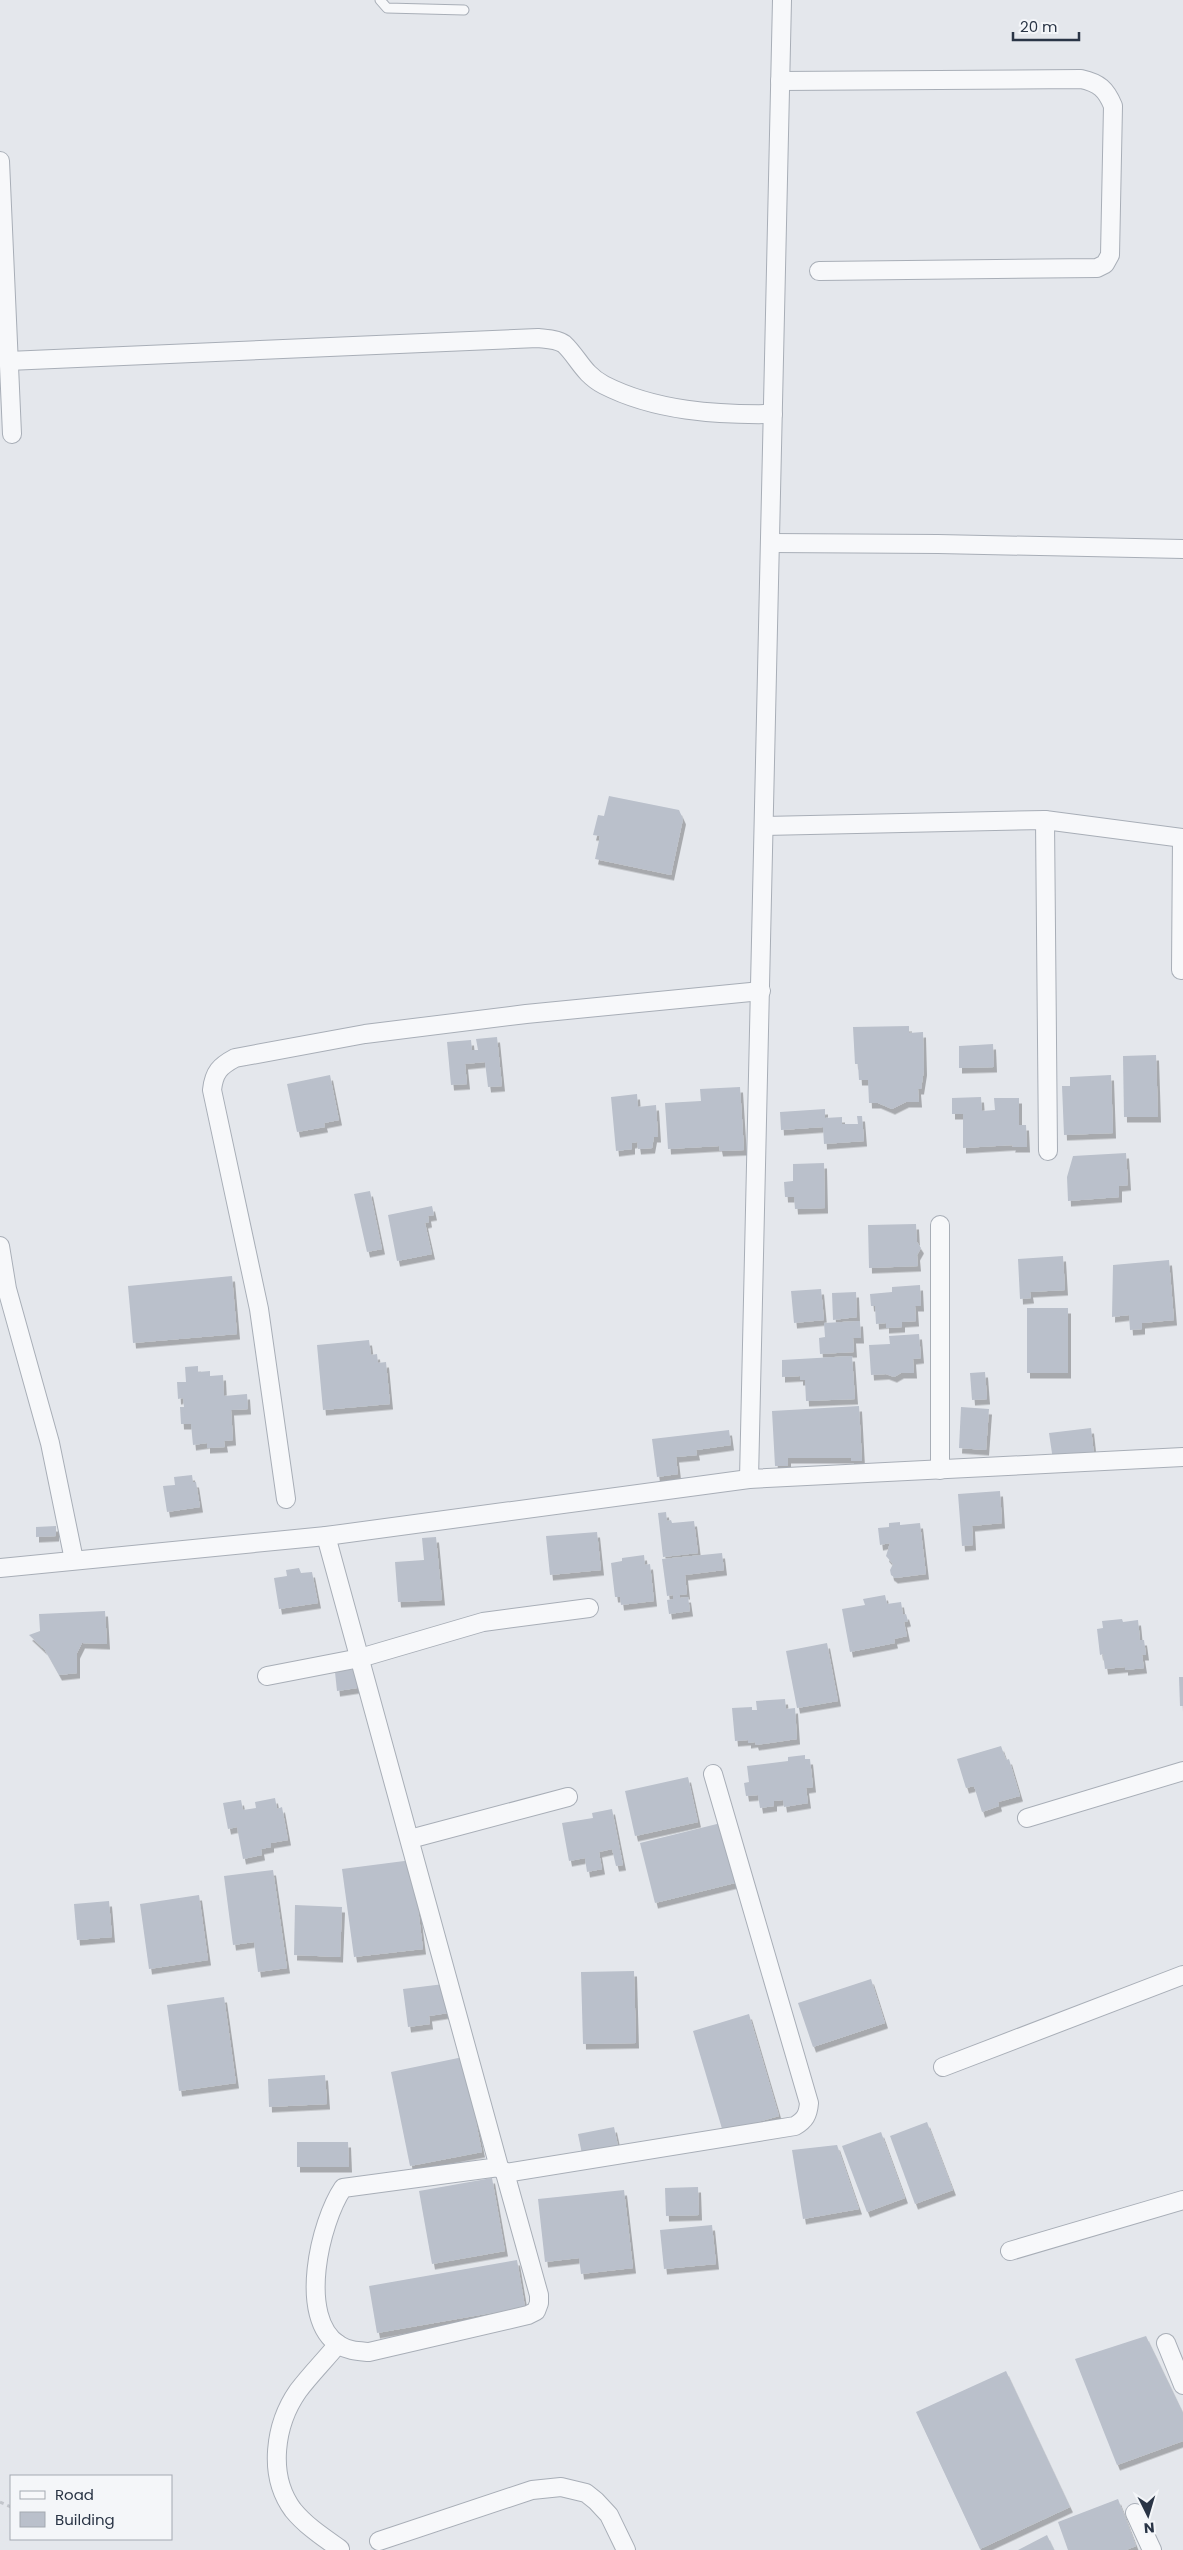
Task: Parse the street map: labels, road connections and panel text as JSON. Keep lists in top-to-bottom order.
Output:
{
  "legend": ["Road", "Building"],
  "scale_bar": "20 m",
  "north": "bottom"
}
